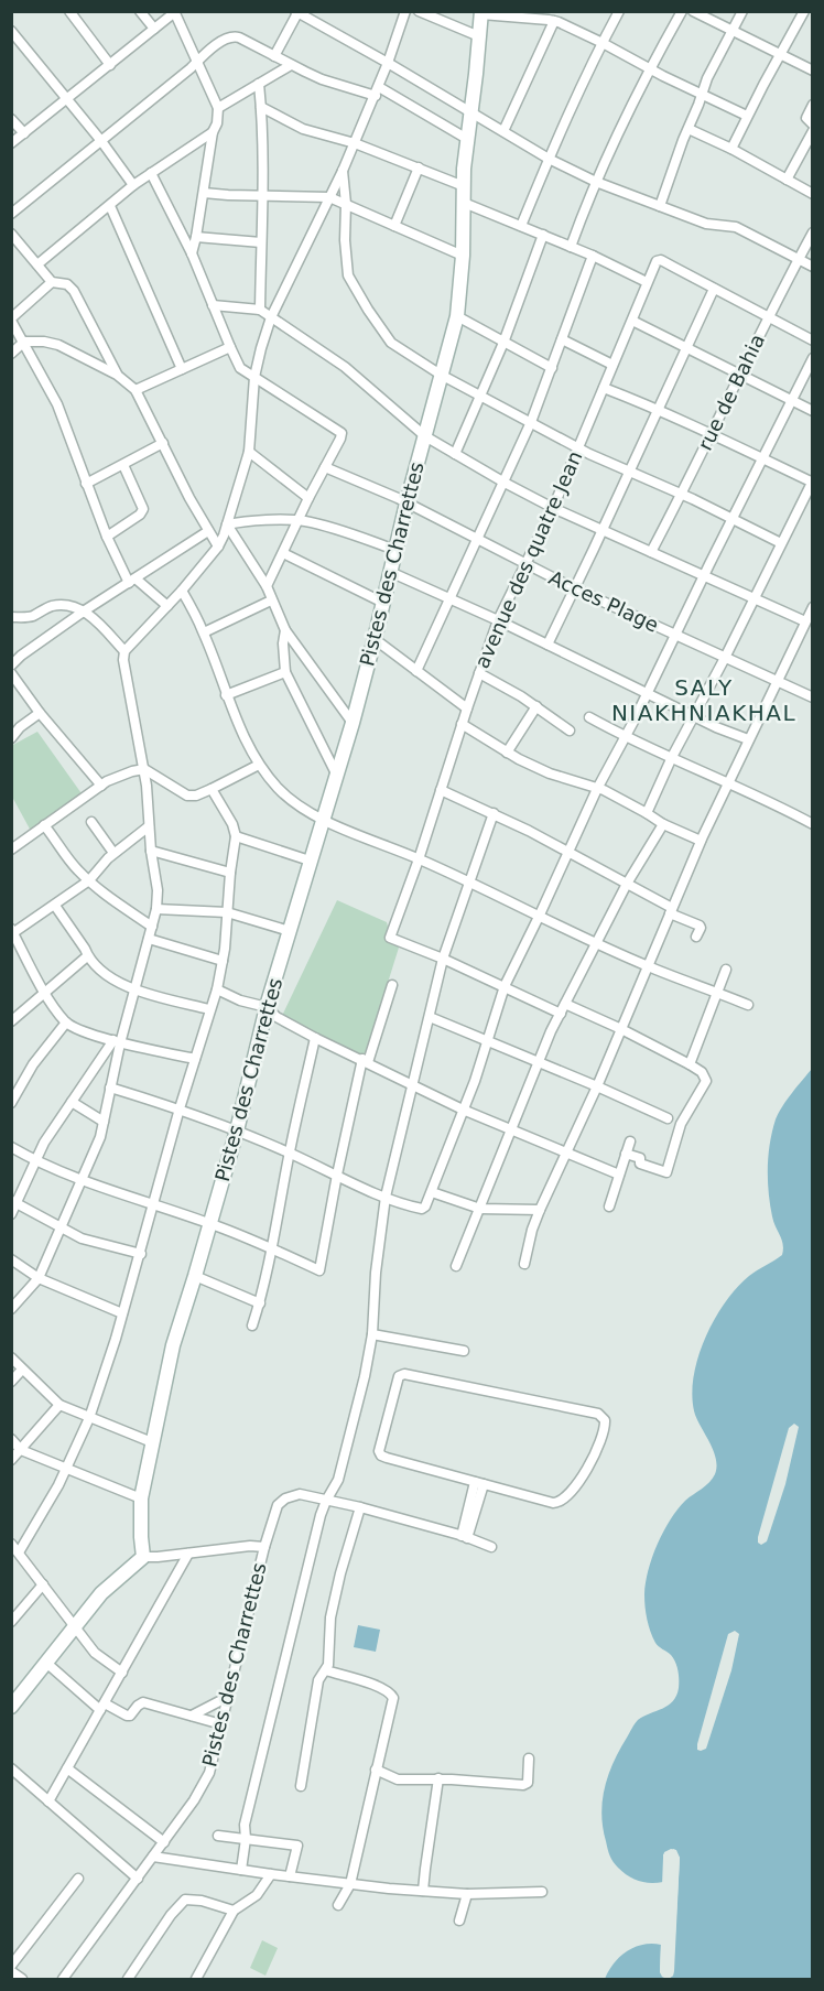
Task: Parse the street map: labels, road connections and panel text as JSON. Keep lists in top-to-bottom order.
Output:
{
  "streets": {
    "main road": ["Pistes des Charrettes"],
    "street": ["rue de Bahia", "avenue des quatre Jean", "Acces Plage"]
  },
  "crossings": [
    ["avenue des quatre Jean", "Acces Plage"],
    ["Pistes des Charrettes", "Acces Plage"]
  ],
  "districts": ["SALY NIAKHNIAKHAL"]
}
